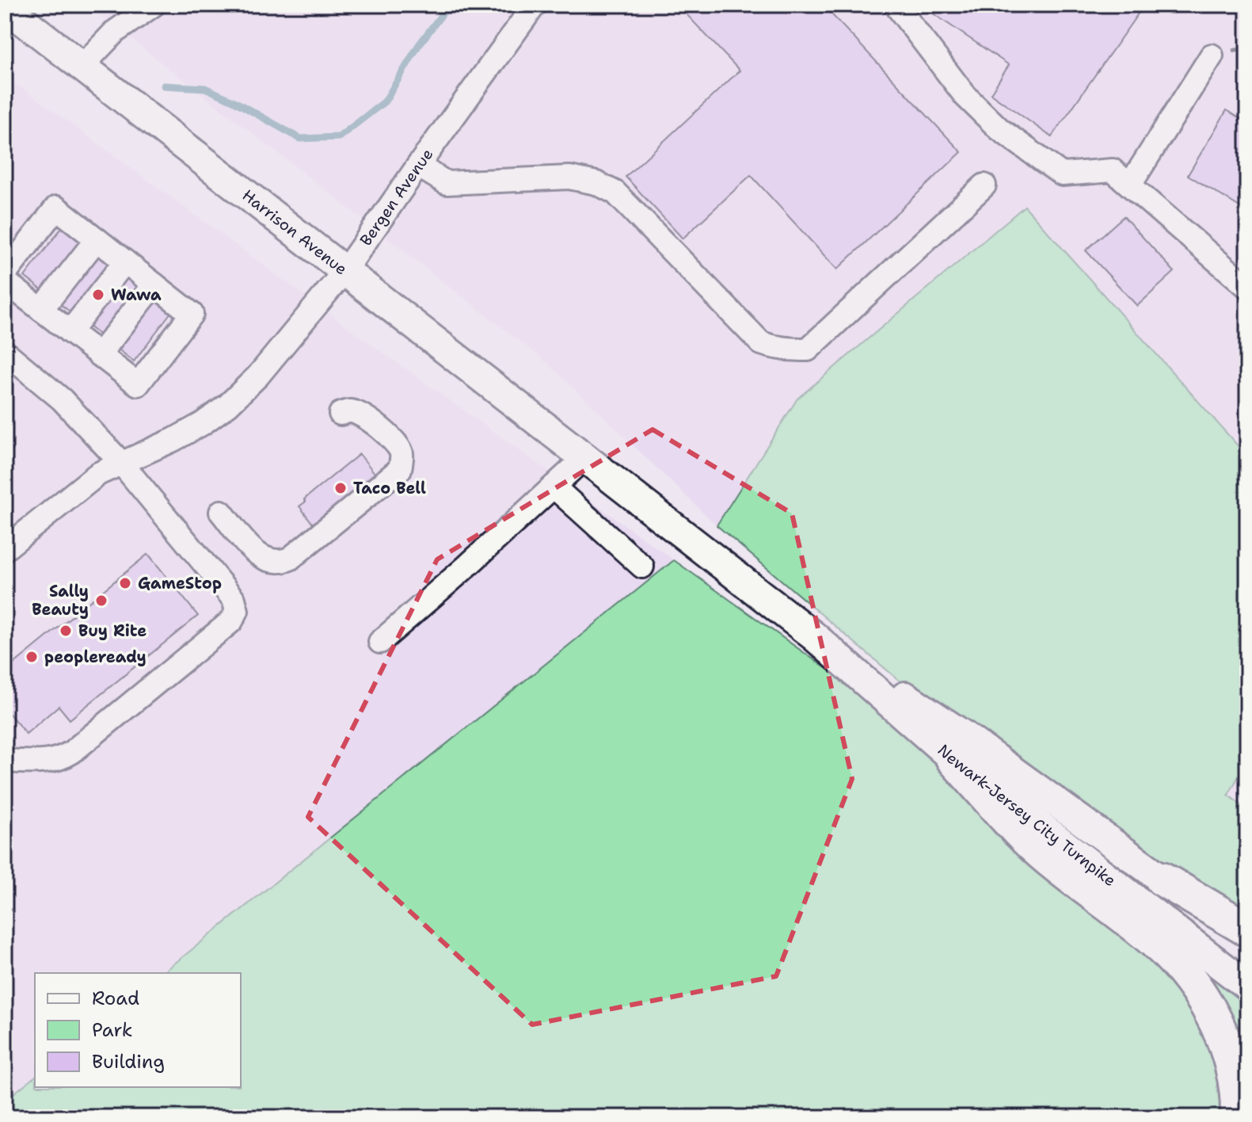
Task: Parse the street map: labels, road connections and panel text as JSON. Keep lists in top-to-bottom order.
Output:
{
  "streets": {
    "main road": ["Harrison Avenue", "Newark-Jersey City Turnpike"],
    "street": ["Bergen Avenue"]
  },
  "crossings": [
    ["Bergen Avenue", "Harrison Avenue"],
    ["Harrison Avenue", "Newark-Jersey City Turnpike"]
  ],
  "places": [
    "Wawa",
    "Taco Bell",
    "GameStop",
    "Sally Beauty",
    "Buy Rite",
    "peopleready"
  ],
  "legend": ["Road", "Park", "Building"]
}
